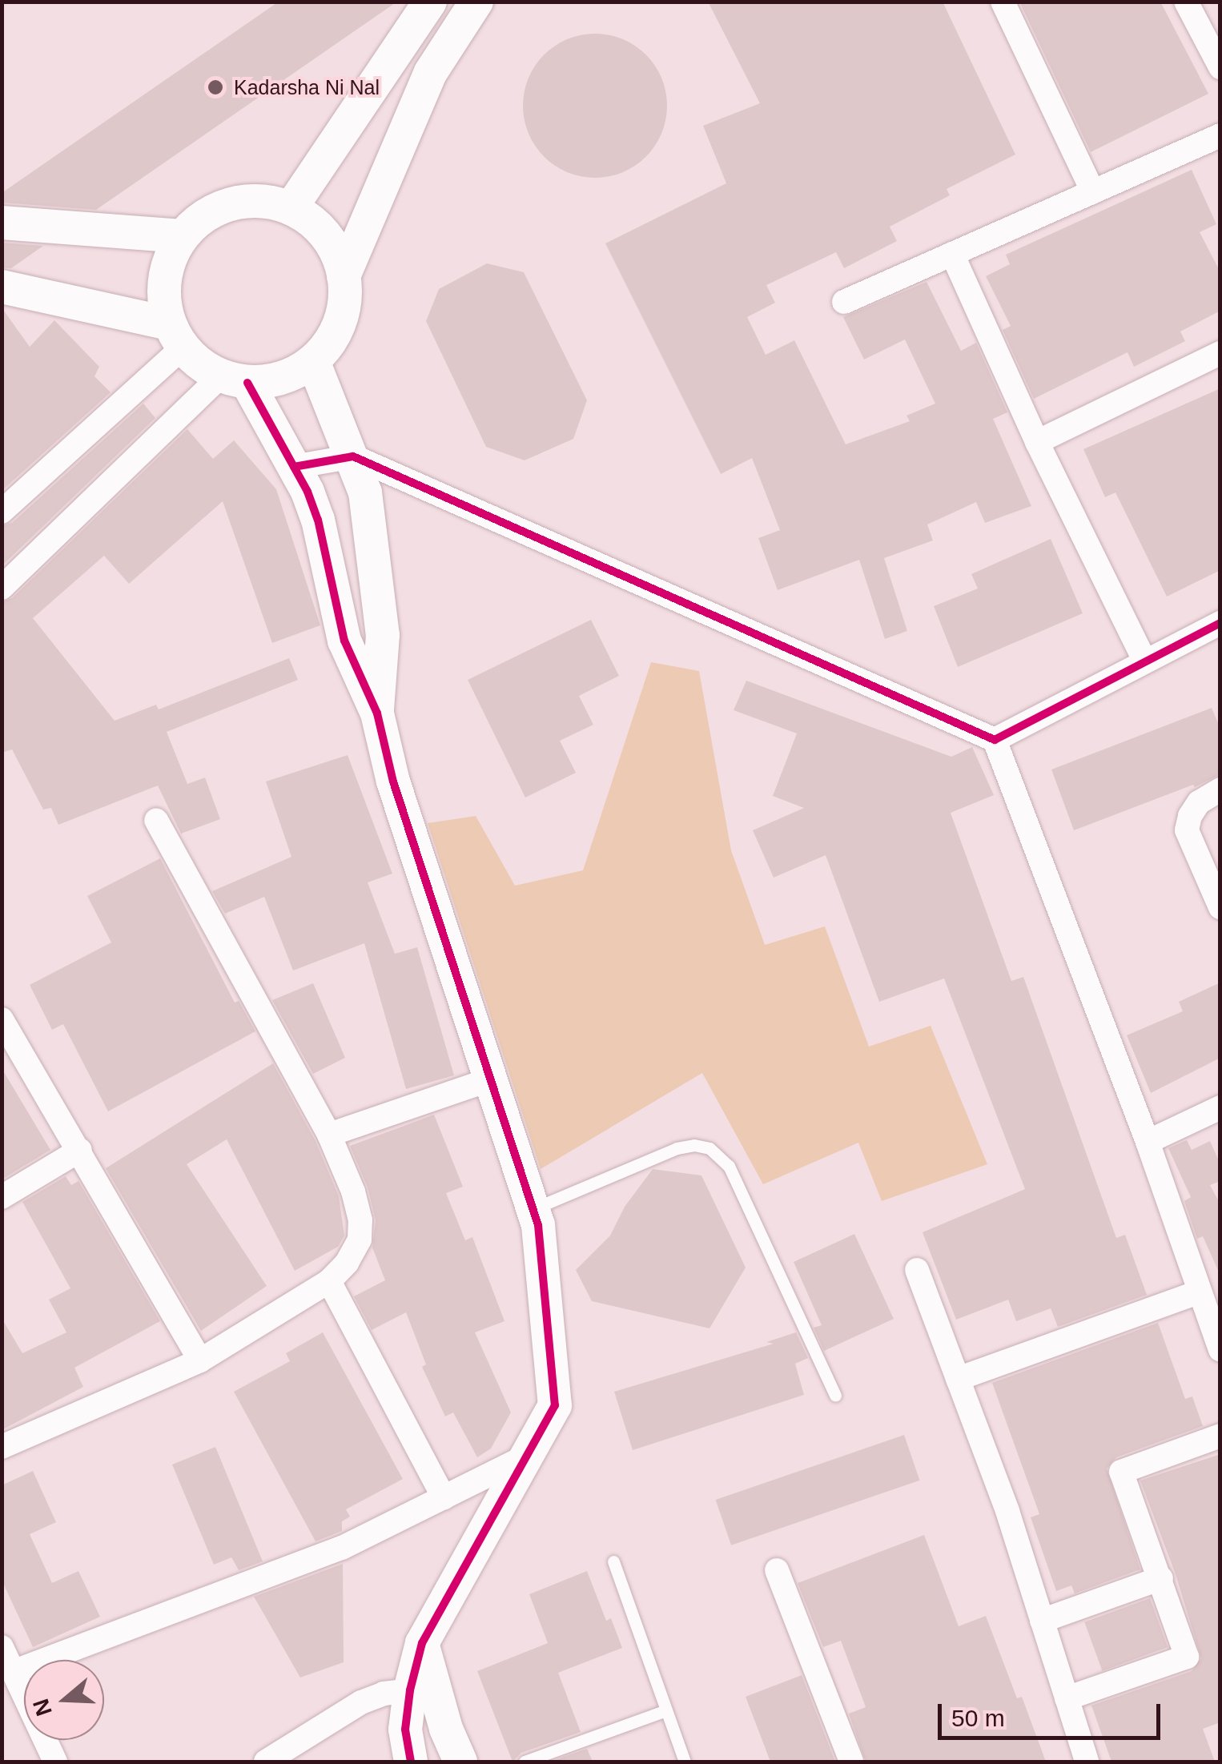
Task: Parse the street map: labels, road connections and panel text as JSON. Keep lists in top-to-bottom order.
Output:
{
  "places": ["Kadarsha Ni Nal"],
  "scale_bar": "50 m",
  "north": "left"
}
